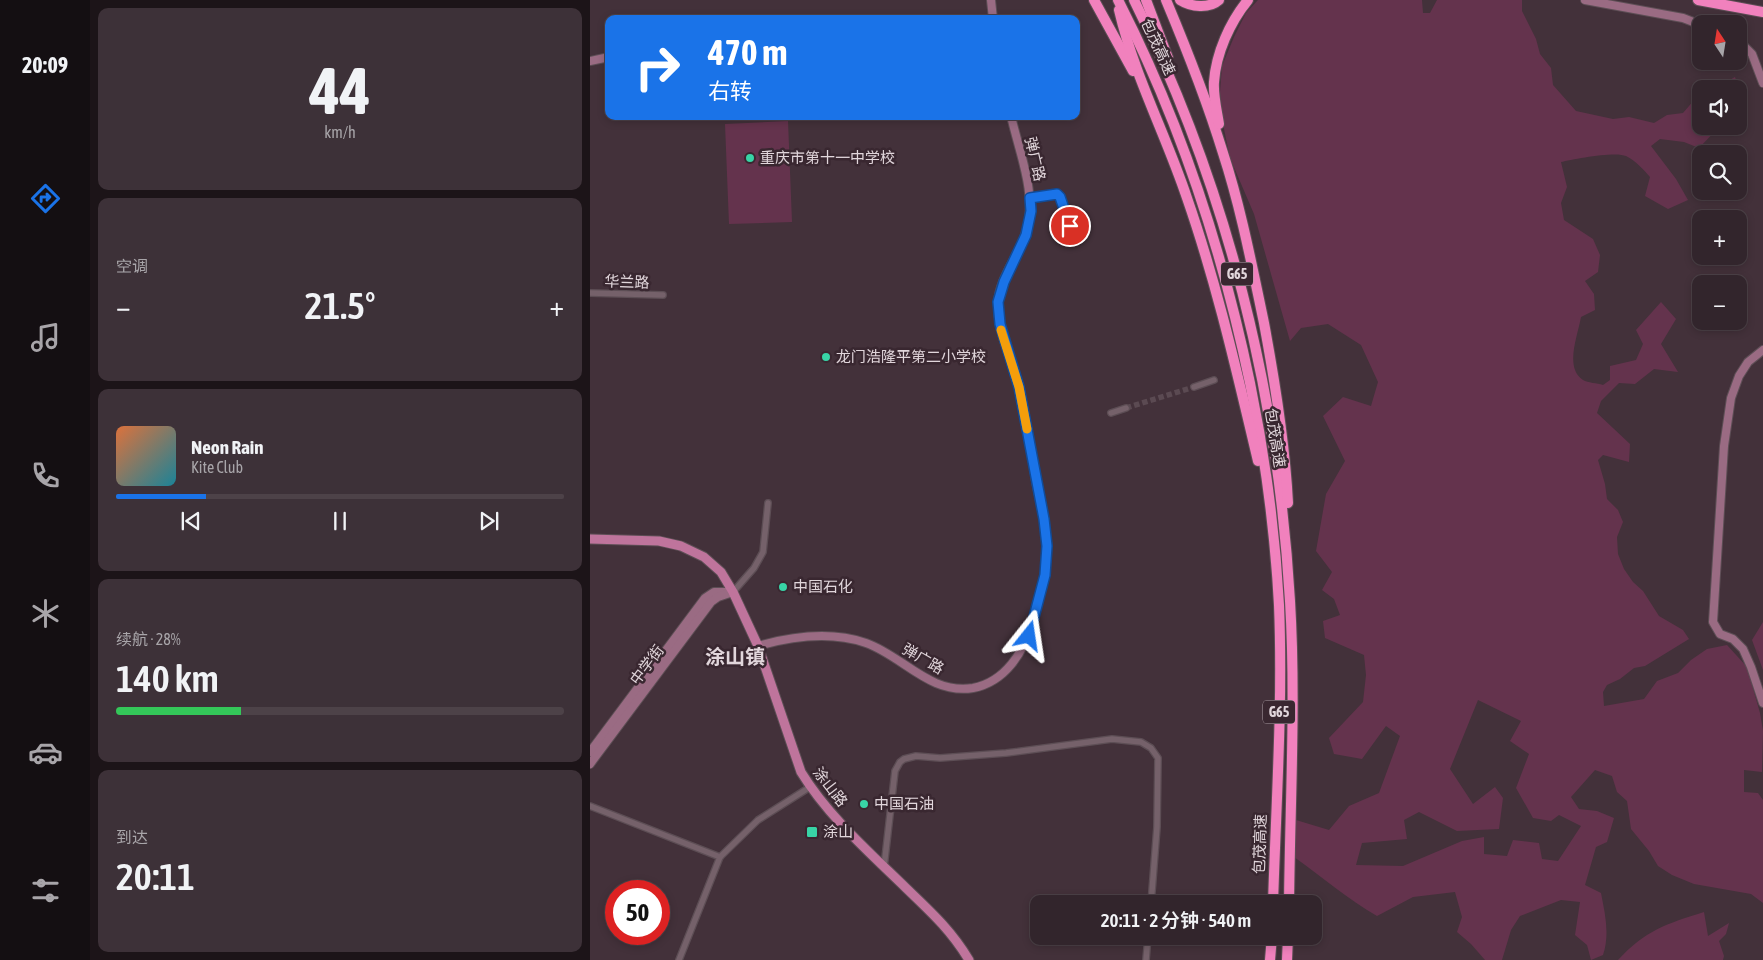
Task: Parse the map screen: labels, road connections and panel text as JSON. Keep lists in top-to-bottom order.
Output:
{
  "streets": {
    "highway": ["包茂高速", "G65"],
    "main road": ["涂山路"],
    "street": ["弹广路", "华兰路", "中学街"]
  },
  "crossings": [
    ["弹广路", "涂山路"],
    ["中学街", "涂山路"]
  ],
  "districts": ["涂山镇"],
  "places": {
    "other": [
      "重庆市第十一中学校",
      "龙门浩隆平第二小学校",
      "中国石化",
      "中国石油"
    ],
    "transit": ["涂山"]
  },
  "north": "top",
  "page": {
    "tabs": "20:09",
    "tile": [
      ["44", "km/h"],
      "空调",
      ["续航 · 28%", "140 km"],
      ["到达", "20:11"]
    ],
    "map_buttons": ["+", "−"],
    "turn": ["470 m", "右转"],
    "heat": ["−", "21.5°", "+"],
    "song": ["Neon Rain", "Kite Club"],
    "limit": "50",
    "trip": "20:11 · 2 分钟 · 540 m"
  }
}
